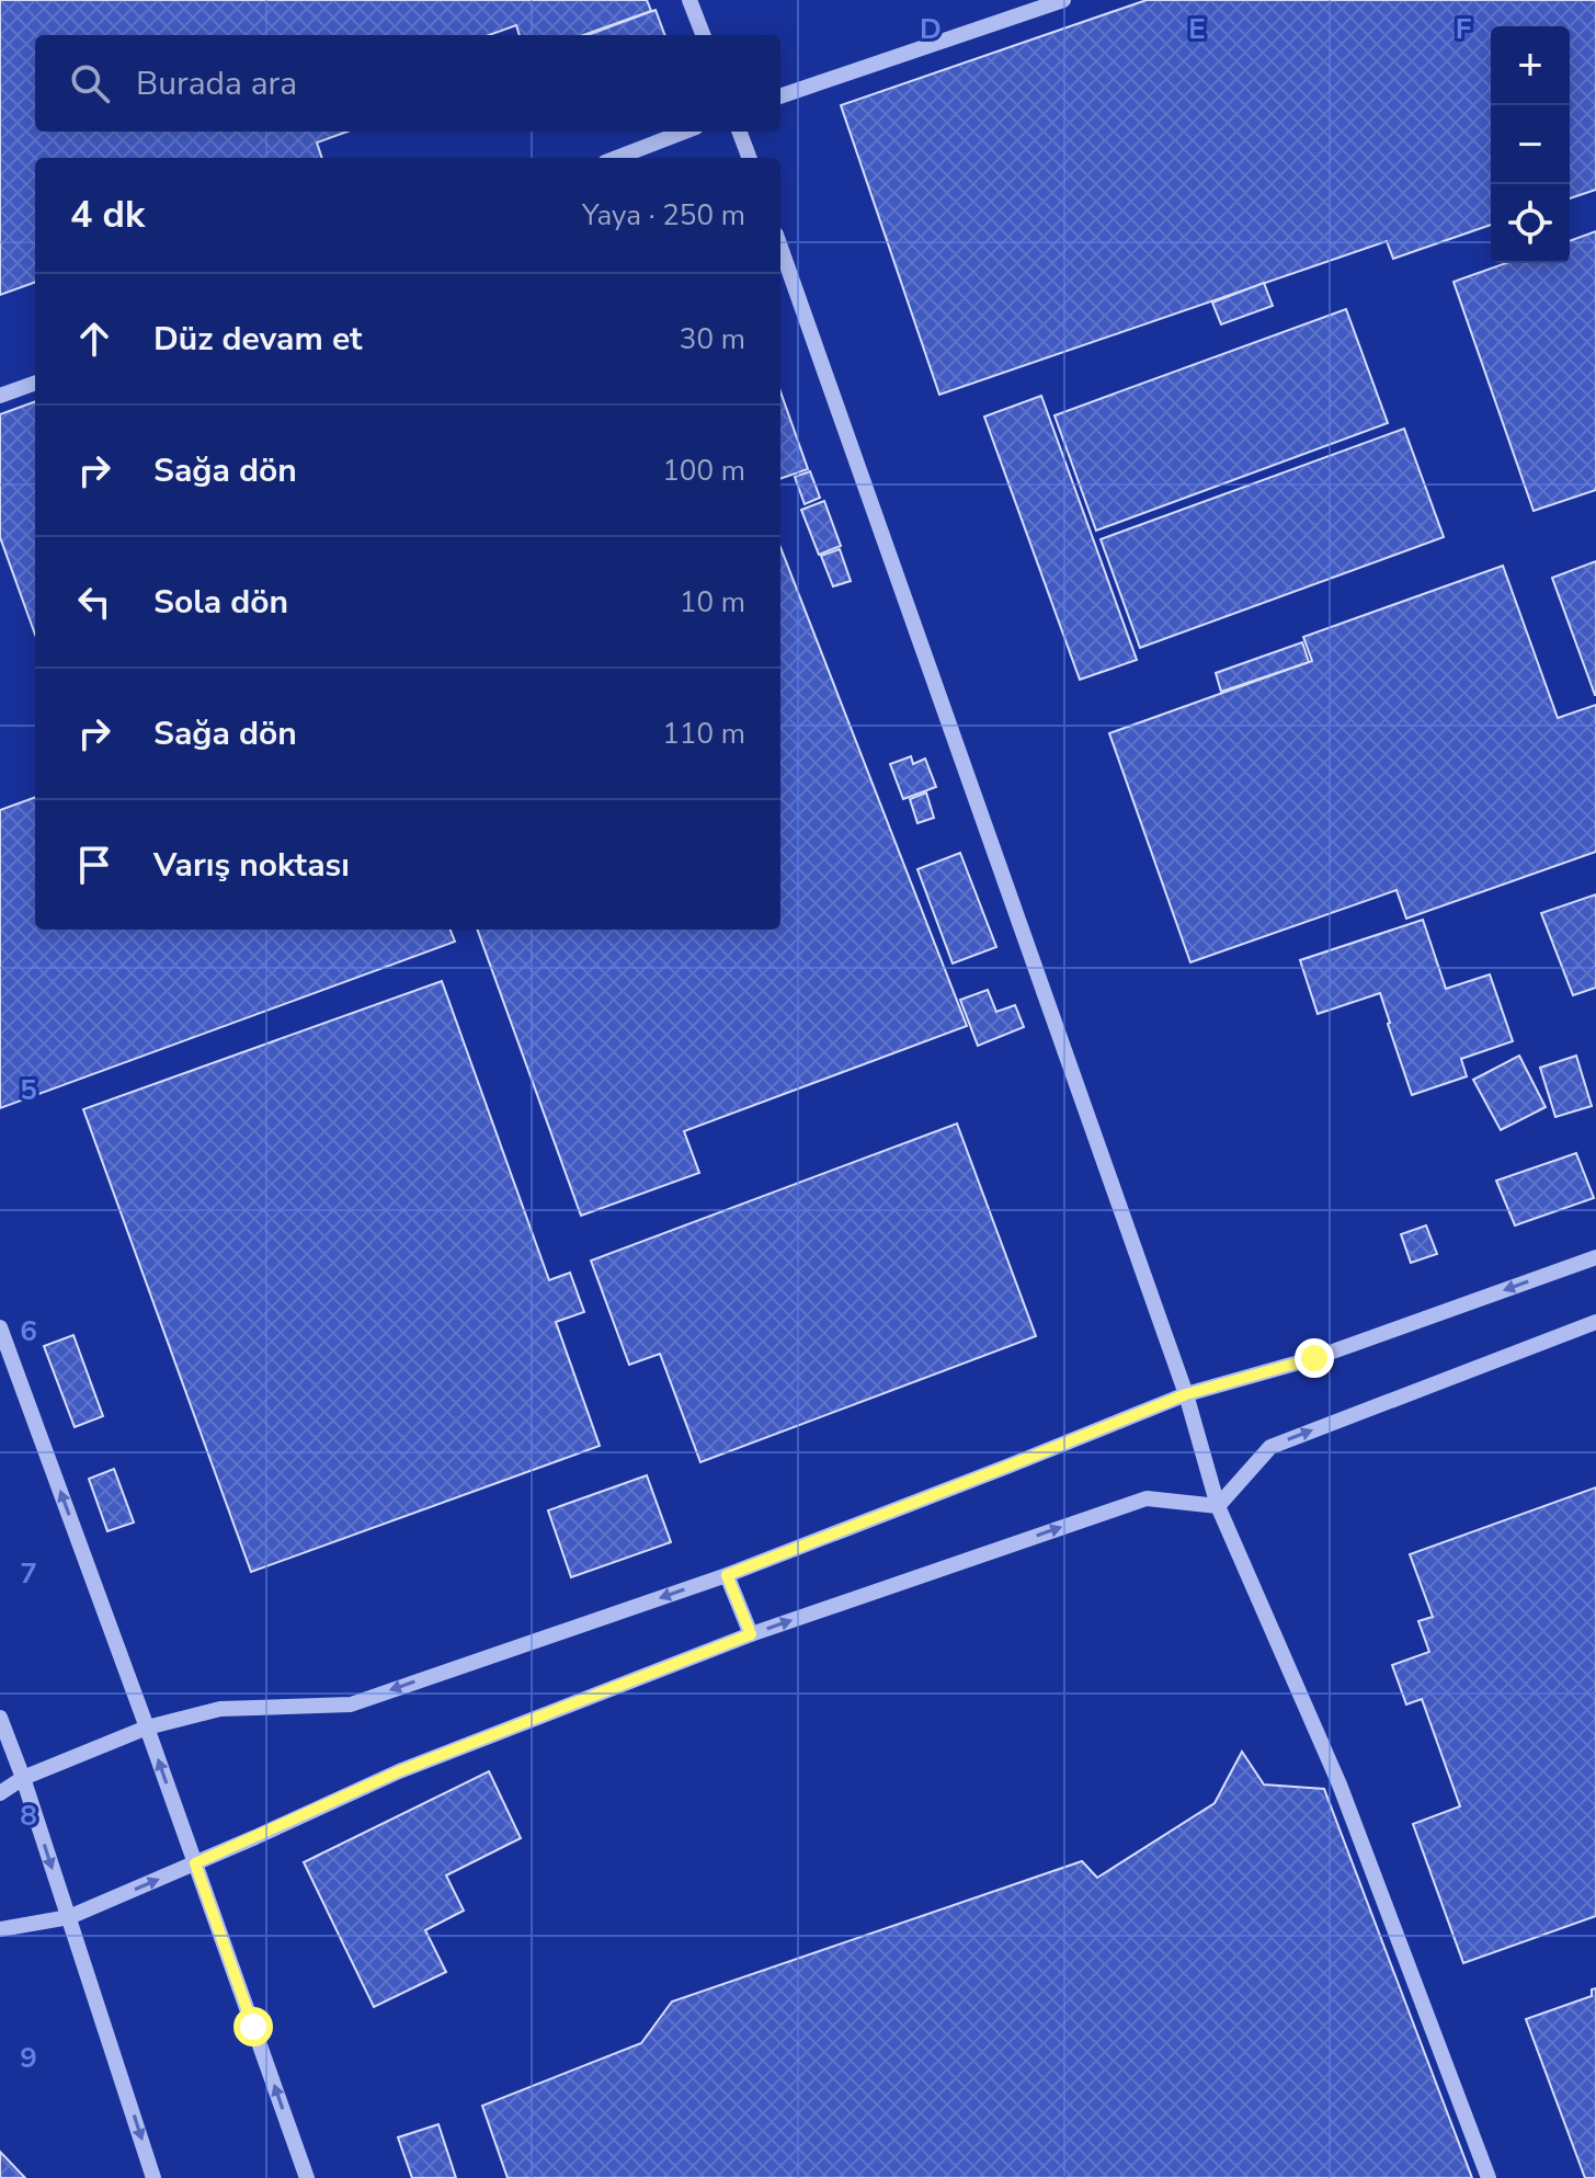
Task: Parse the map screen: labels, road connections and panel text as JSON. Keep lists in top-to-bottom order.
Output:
{
  "page": {
    "map_buttons": ["+", "−"],
    "search": "Burada ara",
    "heading": ["4 dk", "Yaya · 250 m"],
    "list": [
      ["Düz devam et", "30 m"],
      ["Sağa dön", "100 m"],
      ["Sola dön", "10 m"],
      ["Sağa dön", "110 m"],
      "Varış noktası"
    ]
  },
  "grid": {
    "columns": ["D", "E", "F"],
    "rows": [
      "5",
      "6",
      "7",
      "8",
      "9"
    ]
  }
}
